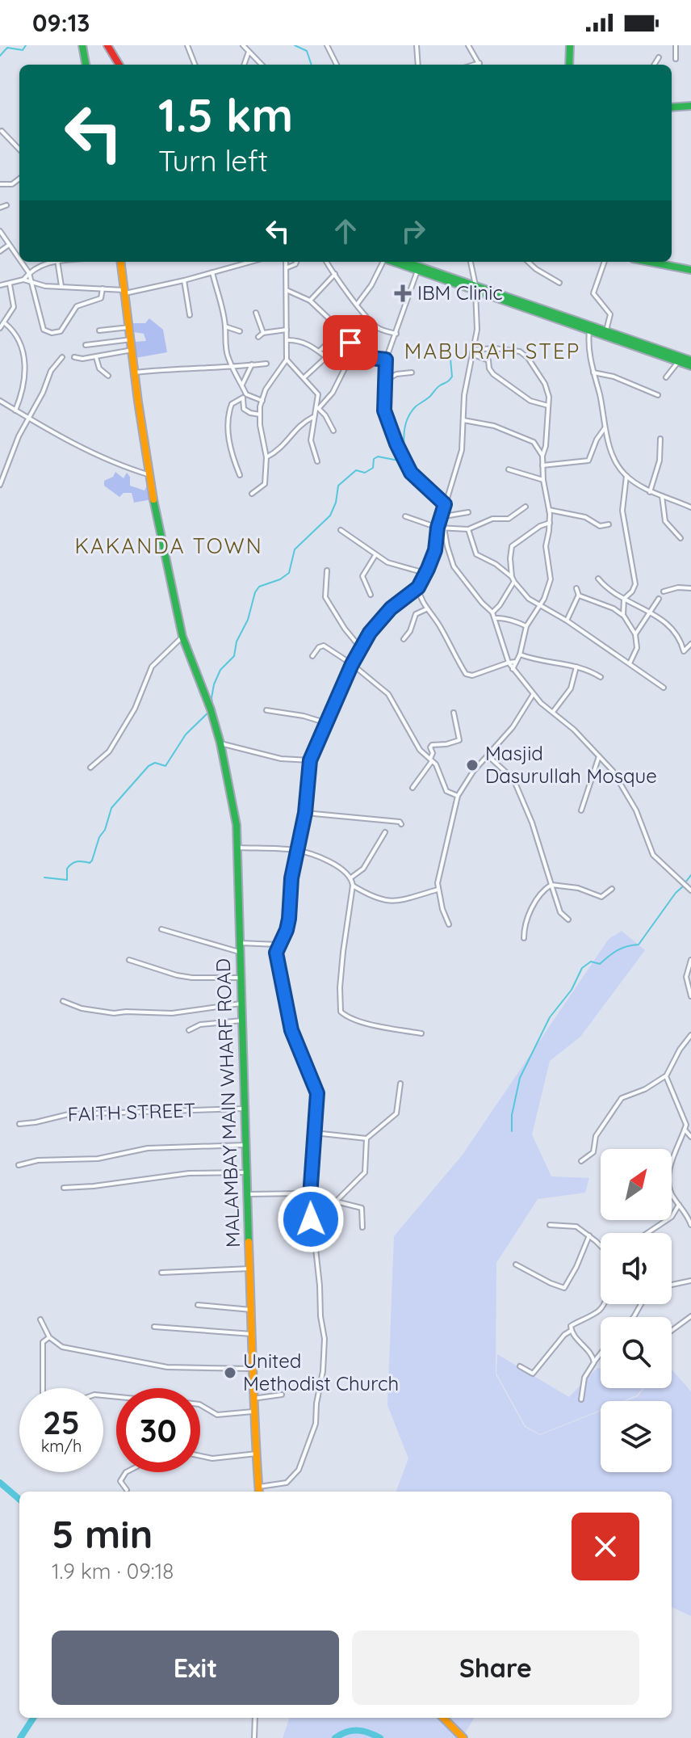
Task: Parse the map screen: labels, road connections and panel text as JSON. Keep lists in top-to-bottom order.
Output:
{
  "streets": {
    "main road": ["MALAMBAY MAIN WHARF ROAD"],
    "street": ["FAITH STREET"]
  },
  "crossings": [
    ["MALAMBAY MAIN WHARF ROAD", "FAITH STREET"]
  ],
  "districts": ["MABURAH STEP", "KAKANDA TOWN"],
  "places": {
    "health": ["IBM Clinic"],
    "other": ["Masjid Dasurullah Mosque", "United Methodist Church"]
  },
  "north": "top right",
  "page": {
    "status": "09:13",
    "turn": ["1.5 km", "Turn left"],
    "speed": "25 km/h",
    "limit": "30",
    "heading": ["5 min", "1.9 km · 09:18"],
    "buttons": ["Exit", "Share"]
  }
}
